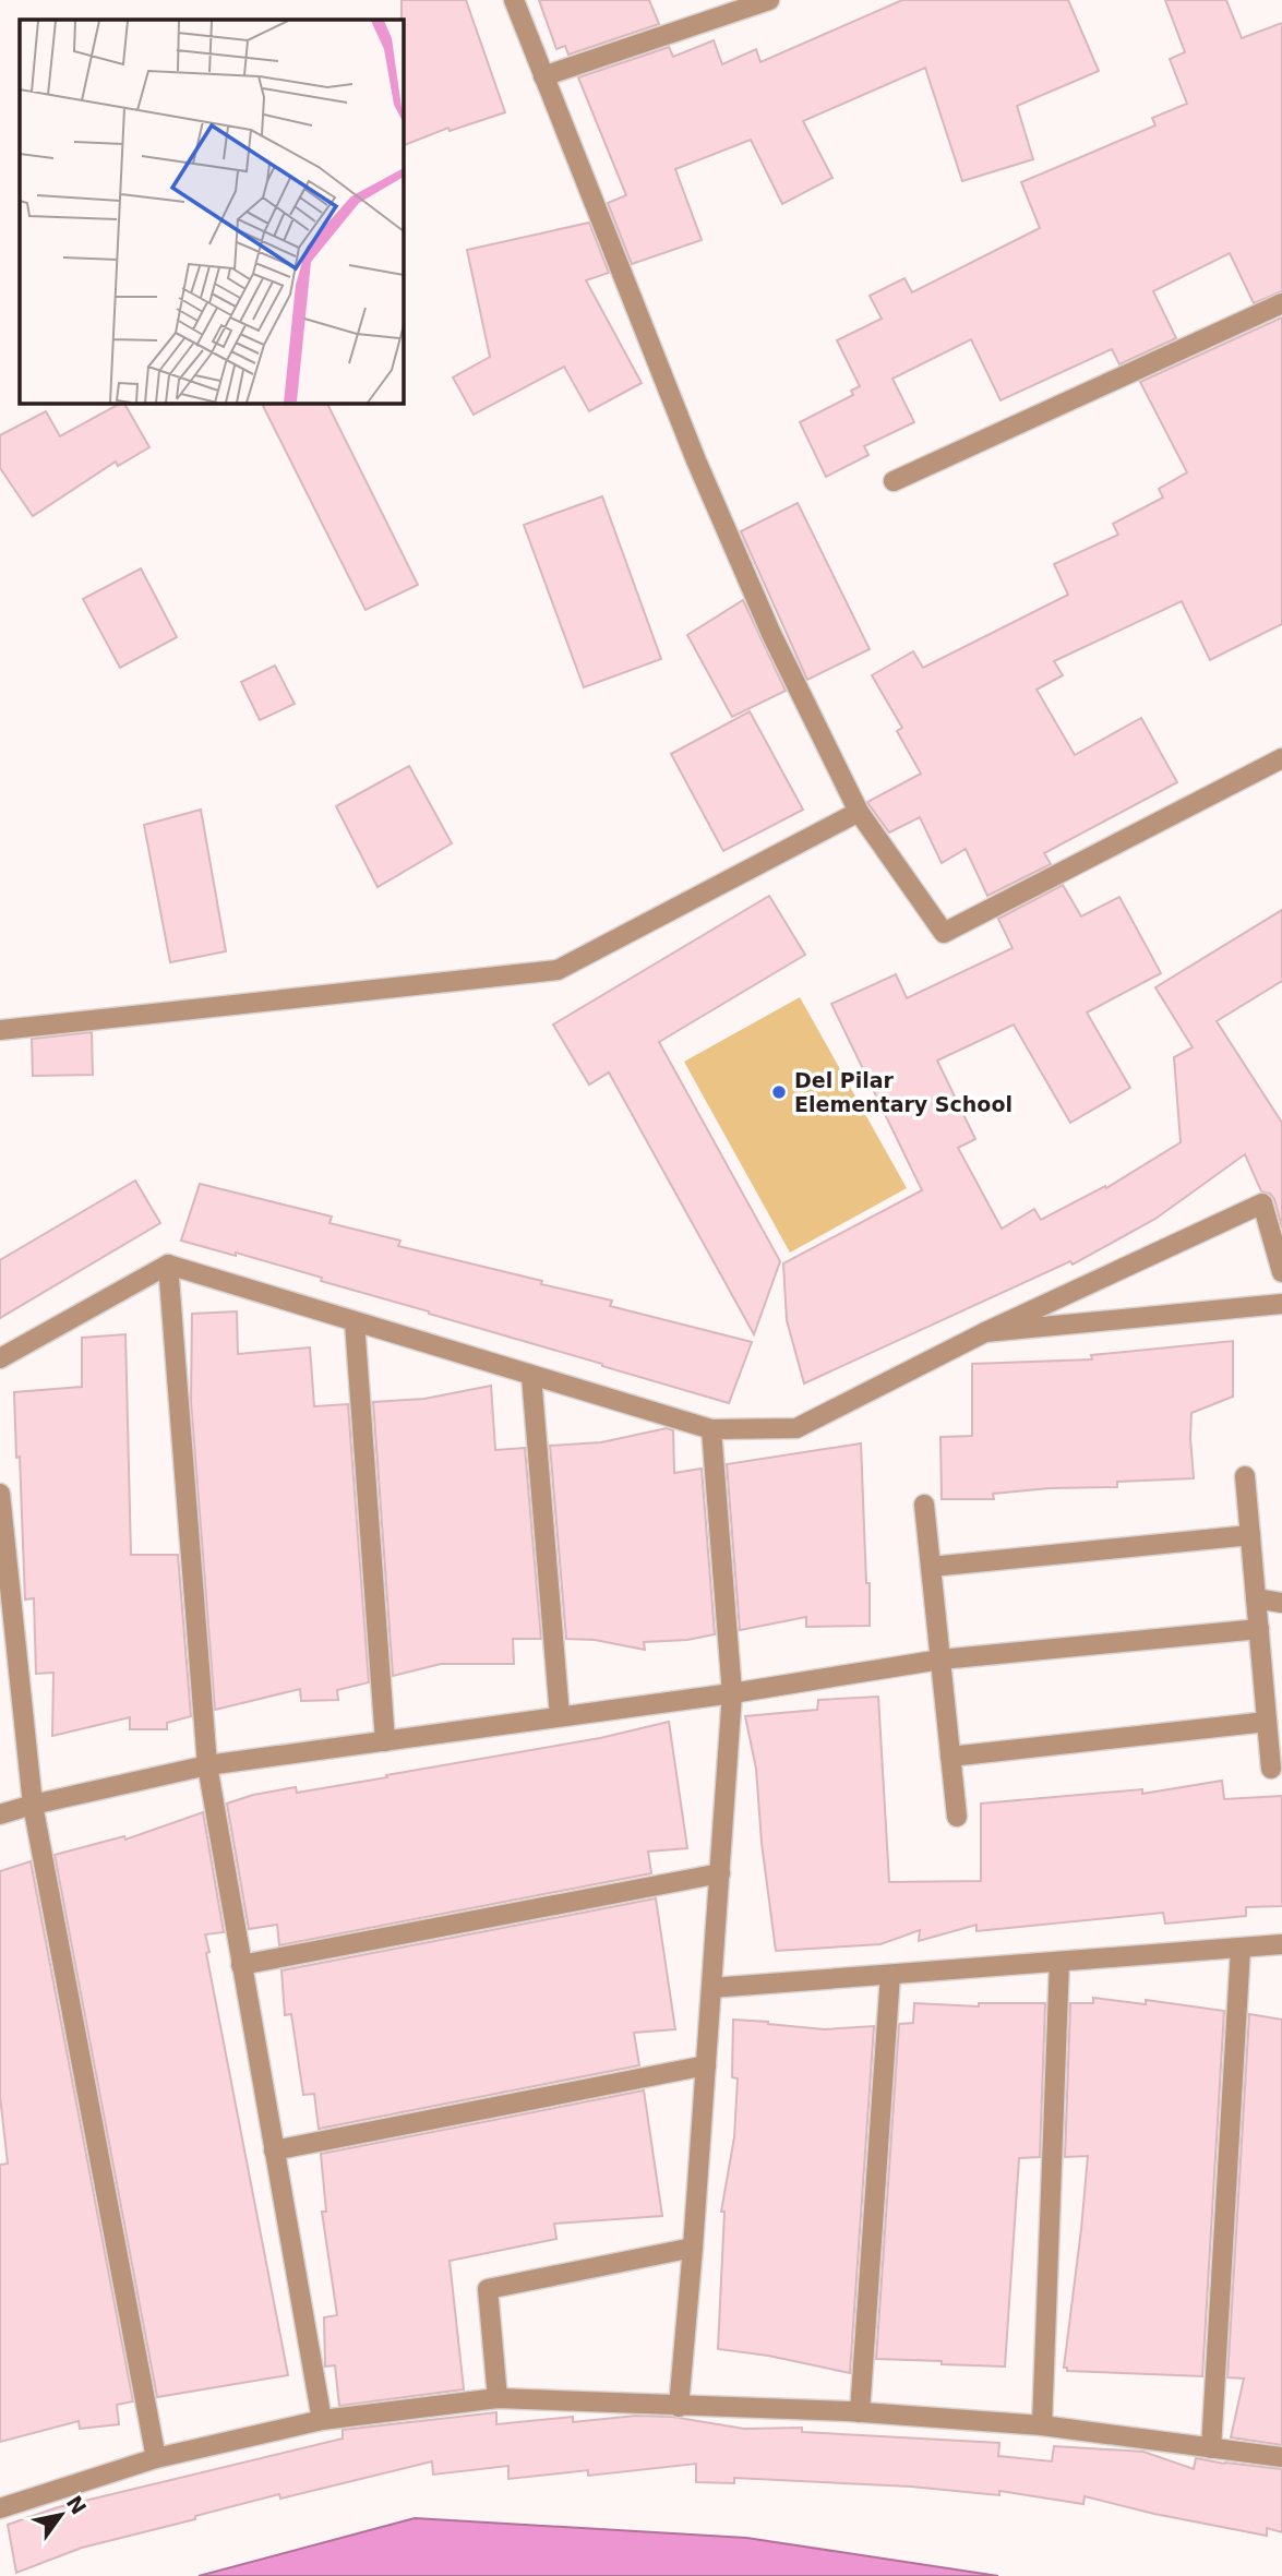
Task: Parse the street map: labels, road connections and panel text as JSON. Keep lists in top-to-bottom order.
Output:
{
  "places": ["Del Pilar Elementary School"],
  "north": "top right"
}
